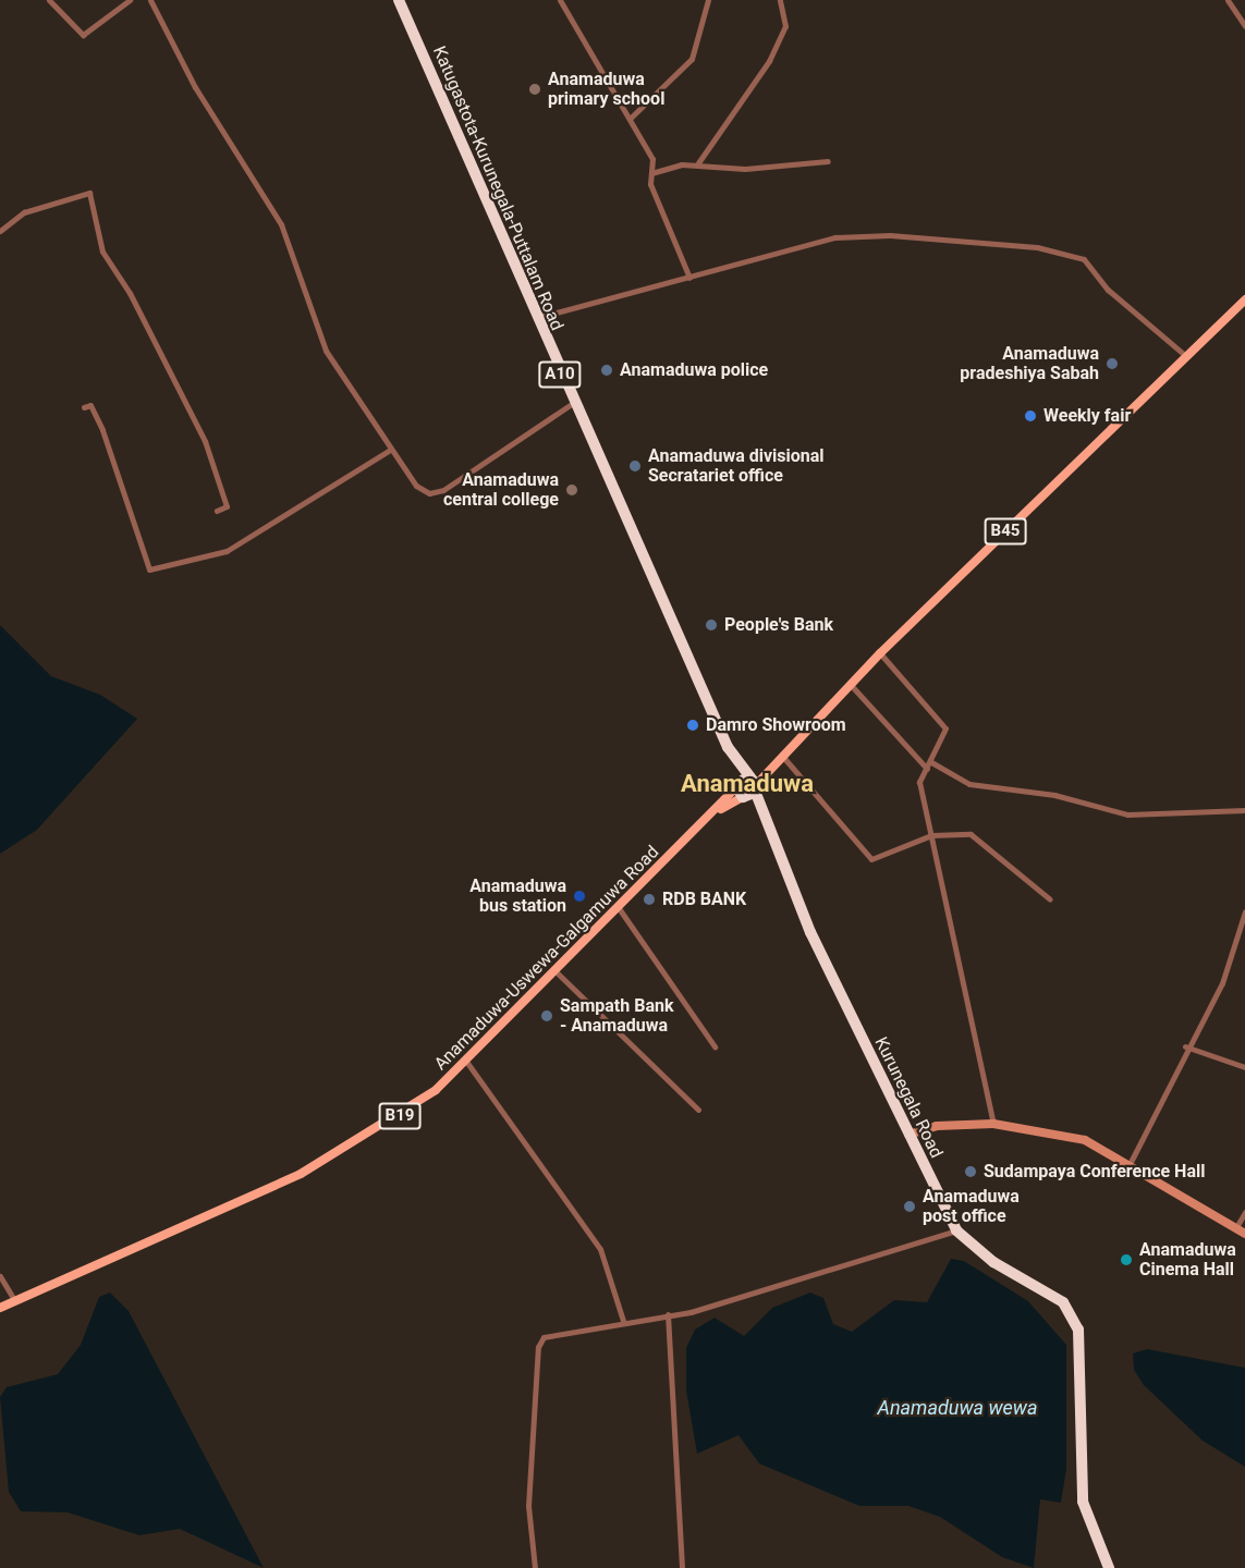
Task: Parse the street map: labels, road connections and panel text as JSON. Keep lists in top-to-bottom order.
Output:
{
  "streets": {
    "highway": ["Katugastota-Kurunegala-Puttalam Road", "A10", "Kurunegala Road"],
    "main road": ["B45", "Anamaduwa-Uswewa-Galgamuwa Road", "B19"]
  },
  "crossings": [
    ["Katugastota-Kurunegala-Puttalam Road", "B45"],
    ["Katugastota-Kurunegala-Puttalam Road", "Anamaduwa-Uswewa-Galgamuwa Road"],
    ["Katugastota-Kurunegala-Puttalam Road", "Kurunegala Road"],
    ["B45", "Kurunegala Road"],
    ["Anamaduwa-Uswewa-Galgamuwa Road", "Kurunegala Road"]
  ],
  "districts": ["Anamaduwa"],
  "water": ["Anamaduwa wewa"],
  "places": [
    "Anamaduwa primary school",
    "Anamaduwa pradeshiya Sabah",
    "Anamaduwa police",
    "Weekly fair",
    "Anamaduwa divisional Secratariet office",
    "Anamaduwa central college",
    "People's Bank",
    "Damro Showroom",
    "Anamaduwa bus station",
    "RDB BANK",
    "Sampath Bank - Anamaduwa",
    "Sudampaya Conference Hall",
    "Anamaduwa post office",
    "Anamaduwa Cinema Hall"
  ]
}
